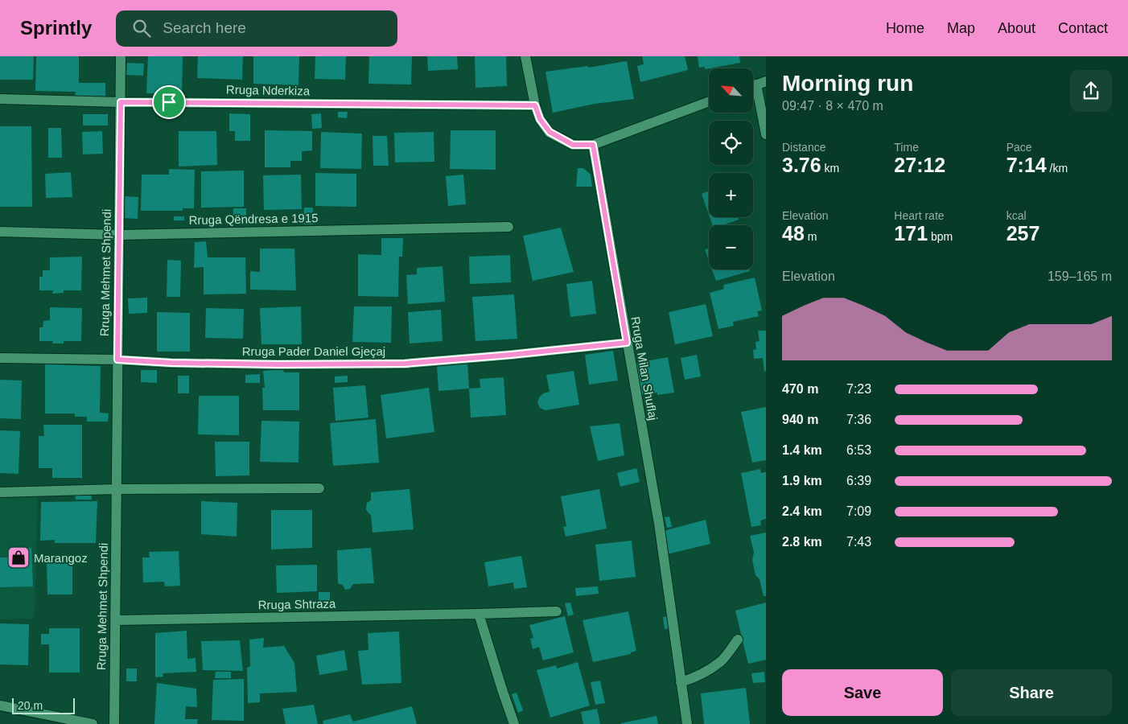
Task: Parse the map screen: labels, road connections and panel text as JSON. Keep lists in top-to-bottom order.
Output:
{
  "streets": {
    "street": [
      "Rruga Nderkiza",
      "Rruga Qëndresa e 1915",
      "Rruga Mehmet Shpendi",
      "Rruga Pader Daniel Gjeçaj",
      "Rruga Milan Shuflaj",
      "Rruga Shtraza"
    ]
  },
  "crossings": [
    ["Rruga Nderkiza", "Rruga Mehmet Shpendi"],
    ["Rruga Qëndresa e 1915", "Rruga Mehmet Shpendi"],
    ["Rruga Mehmet Shpendi", "Rruga Pader Daniel Gjeçaj"],
    ["Rruga Mehmet Shpendi", "Rruga Shtraza"],
    ["Rruga Pader Daniel Gjeçaj", "Rruga Milan Shuflaj"]
  ],
  "places": {
    "shop": ["Marangoz"]
  },
  "scale_bar": "20 m",
  "north": "top left",
  "page": {
    "header": "Sprintly",
    "search": "Search here",
    "nav": [
      "Home",
      "Map",
      "About",
      "Contact"
    ],
    "heading": ["Morning run", "09:47 · 8 × 470 m"],
    "map_buttons": ["+", "−"],
    "stats": [
      ["Distance", "3.76 km"],
      ["Time", "27:12"],
      ["Pace", "7:14 /km"],
      ["Elevation", "48 m"],
      ["Heart rate", "171 bpm"],
      ["kcal", "257"]
    ],
    "chart": ["Elevation", "159–165 m"],
    "list": [
      {
        "name": "470 m",
        "note": "7:23"
      },
      {
        "name": "940 m",
        "note": "7:36"
      },
      {
        "name": "1.4 km",
        "note": "6:53"
      },
      {
        "name": "1.9 km",
        "note": "6:39"
      },
      {
        "name": "2.4 km",
        "note": "7:09"
      },
      {
        "name": "2.8 km",
        "note": "7:43"
      }
    ],
    "buttons": ["Save", "Share"],
    "scale": "20 m"
  }
}
